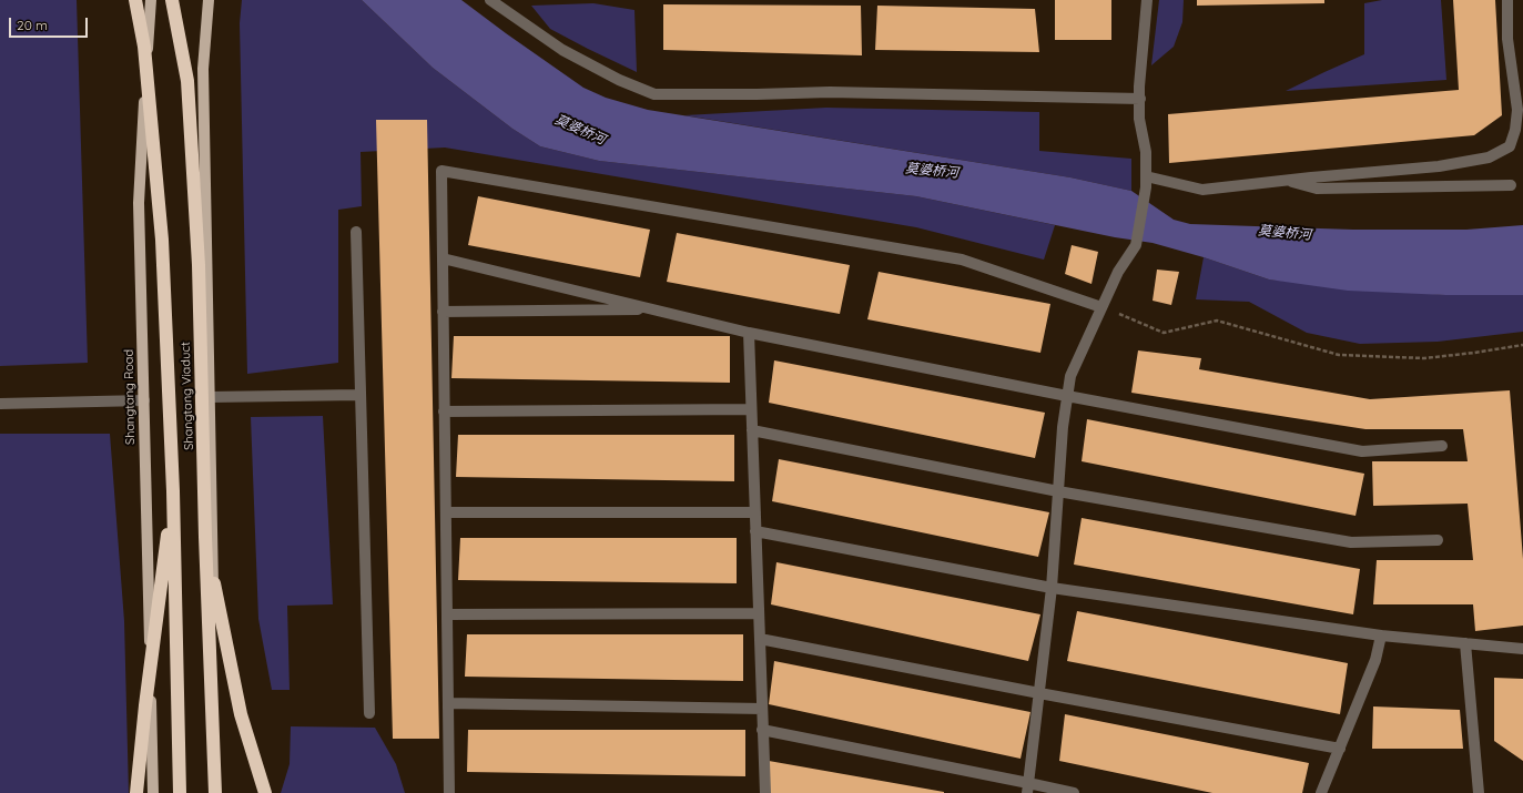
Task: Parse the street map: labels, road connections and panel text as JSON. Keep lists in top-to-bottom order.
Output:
{
  "streets": {
    "highway": ["Shangtang Viaduct"],
    "main road": ["Shangtang Road"]
  },
  "water": ["莫婆桥河"],
  "scale_bar": "20 m"
}
